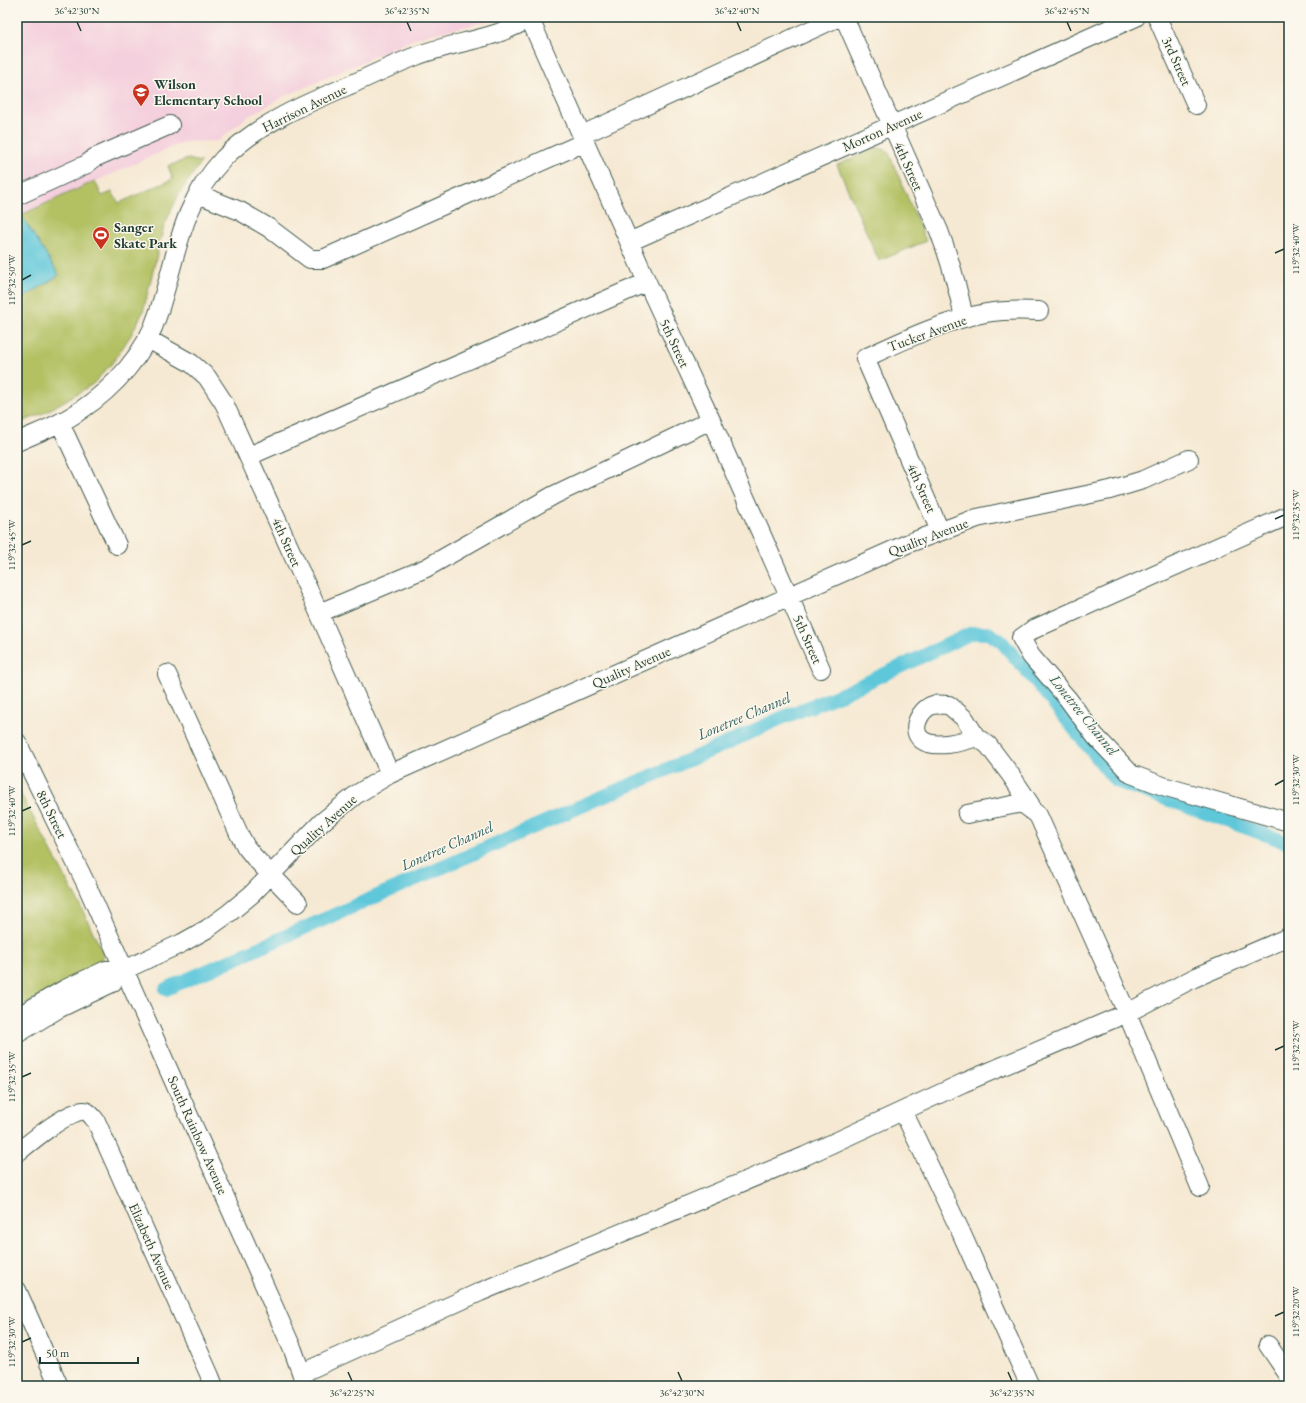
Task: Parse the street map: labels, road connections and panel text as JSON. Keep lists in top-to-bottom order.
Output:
{
  "streets": {
    "street": [
      "3rd Street",
      "Harrison Avenue",
      "Morton Avenue",
      "4th Street",
      "Tucker Avenue",
      "5th Street",
      "Quality Avenue",
      "8th Street",
      "South Rainbow Avenue",
      "Elizabeth Avenue"
    ]
  },
  "crossings": [
    ["Harrison Avenue", "4th Street"],
    ["Harrison Avenue", "5th Street"],
    ["Morton Avenue", "4th Street"],
    ["Morton Avenue", "5th Street"],
    ["4th Street", "Tucker Avenue"],
    ["4th Street", "Quality Avenue"],
    ["5th Street", "Quality Avenue"],
    ["Quality Avenue", "South Rainbow Avenue"],
    ["8th Street", "South Rainbow Avenue"]
  ],
  "water": ["Lonetree Channel"],
  "places": {
    "school or university": ["Wilson Elementary School"],
    "sports": ["Sanger Skate Park"]
  },
  "scale_bar": "50 m",
  "coordinates": [
    "36°42'30\"N",
    "36°42'35\"N",
    "36°42'40\"N",
    "36°42'45\"N",
    "119°32'40\"W",
    "119°32'50\"W",
    "119°32'35\"W",
    "119°32'45\"W",
    "119°32'30\"W",
    "119°32'25\"W",
    "119°32'20\"W",
    "36°42'25\"N"
  ]
}
